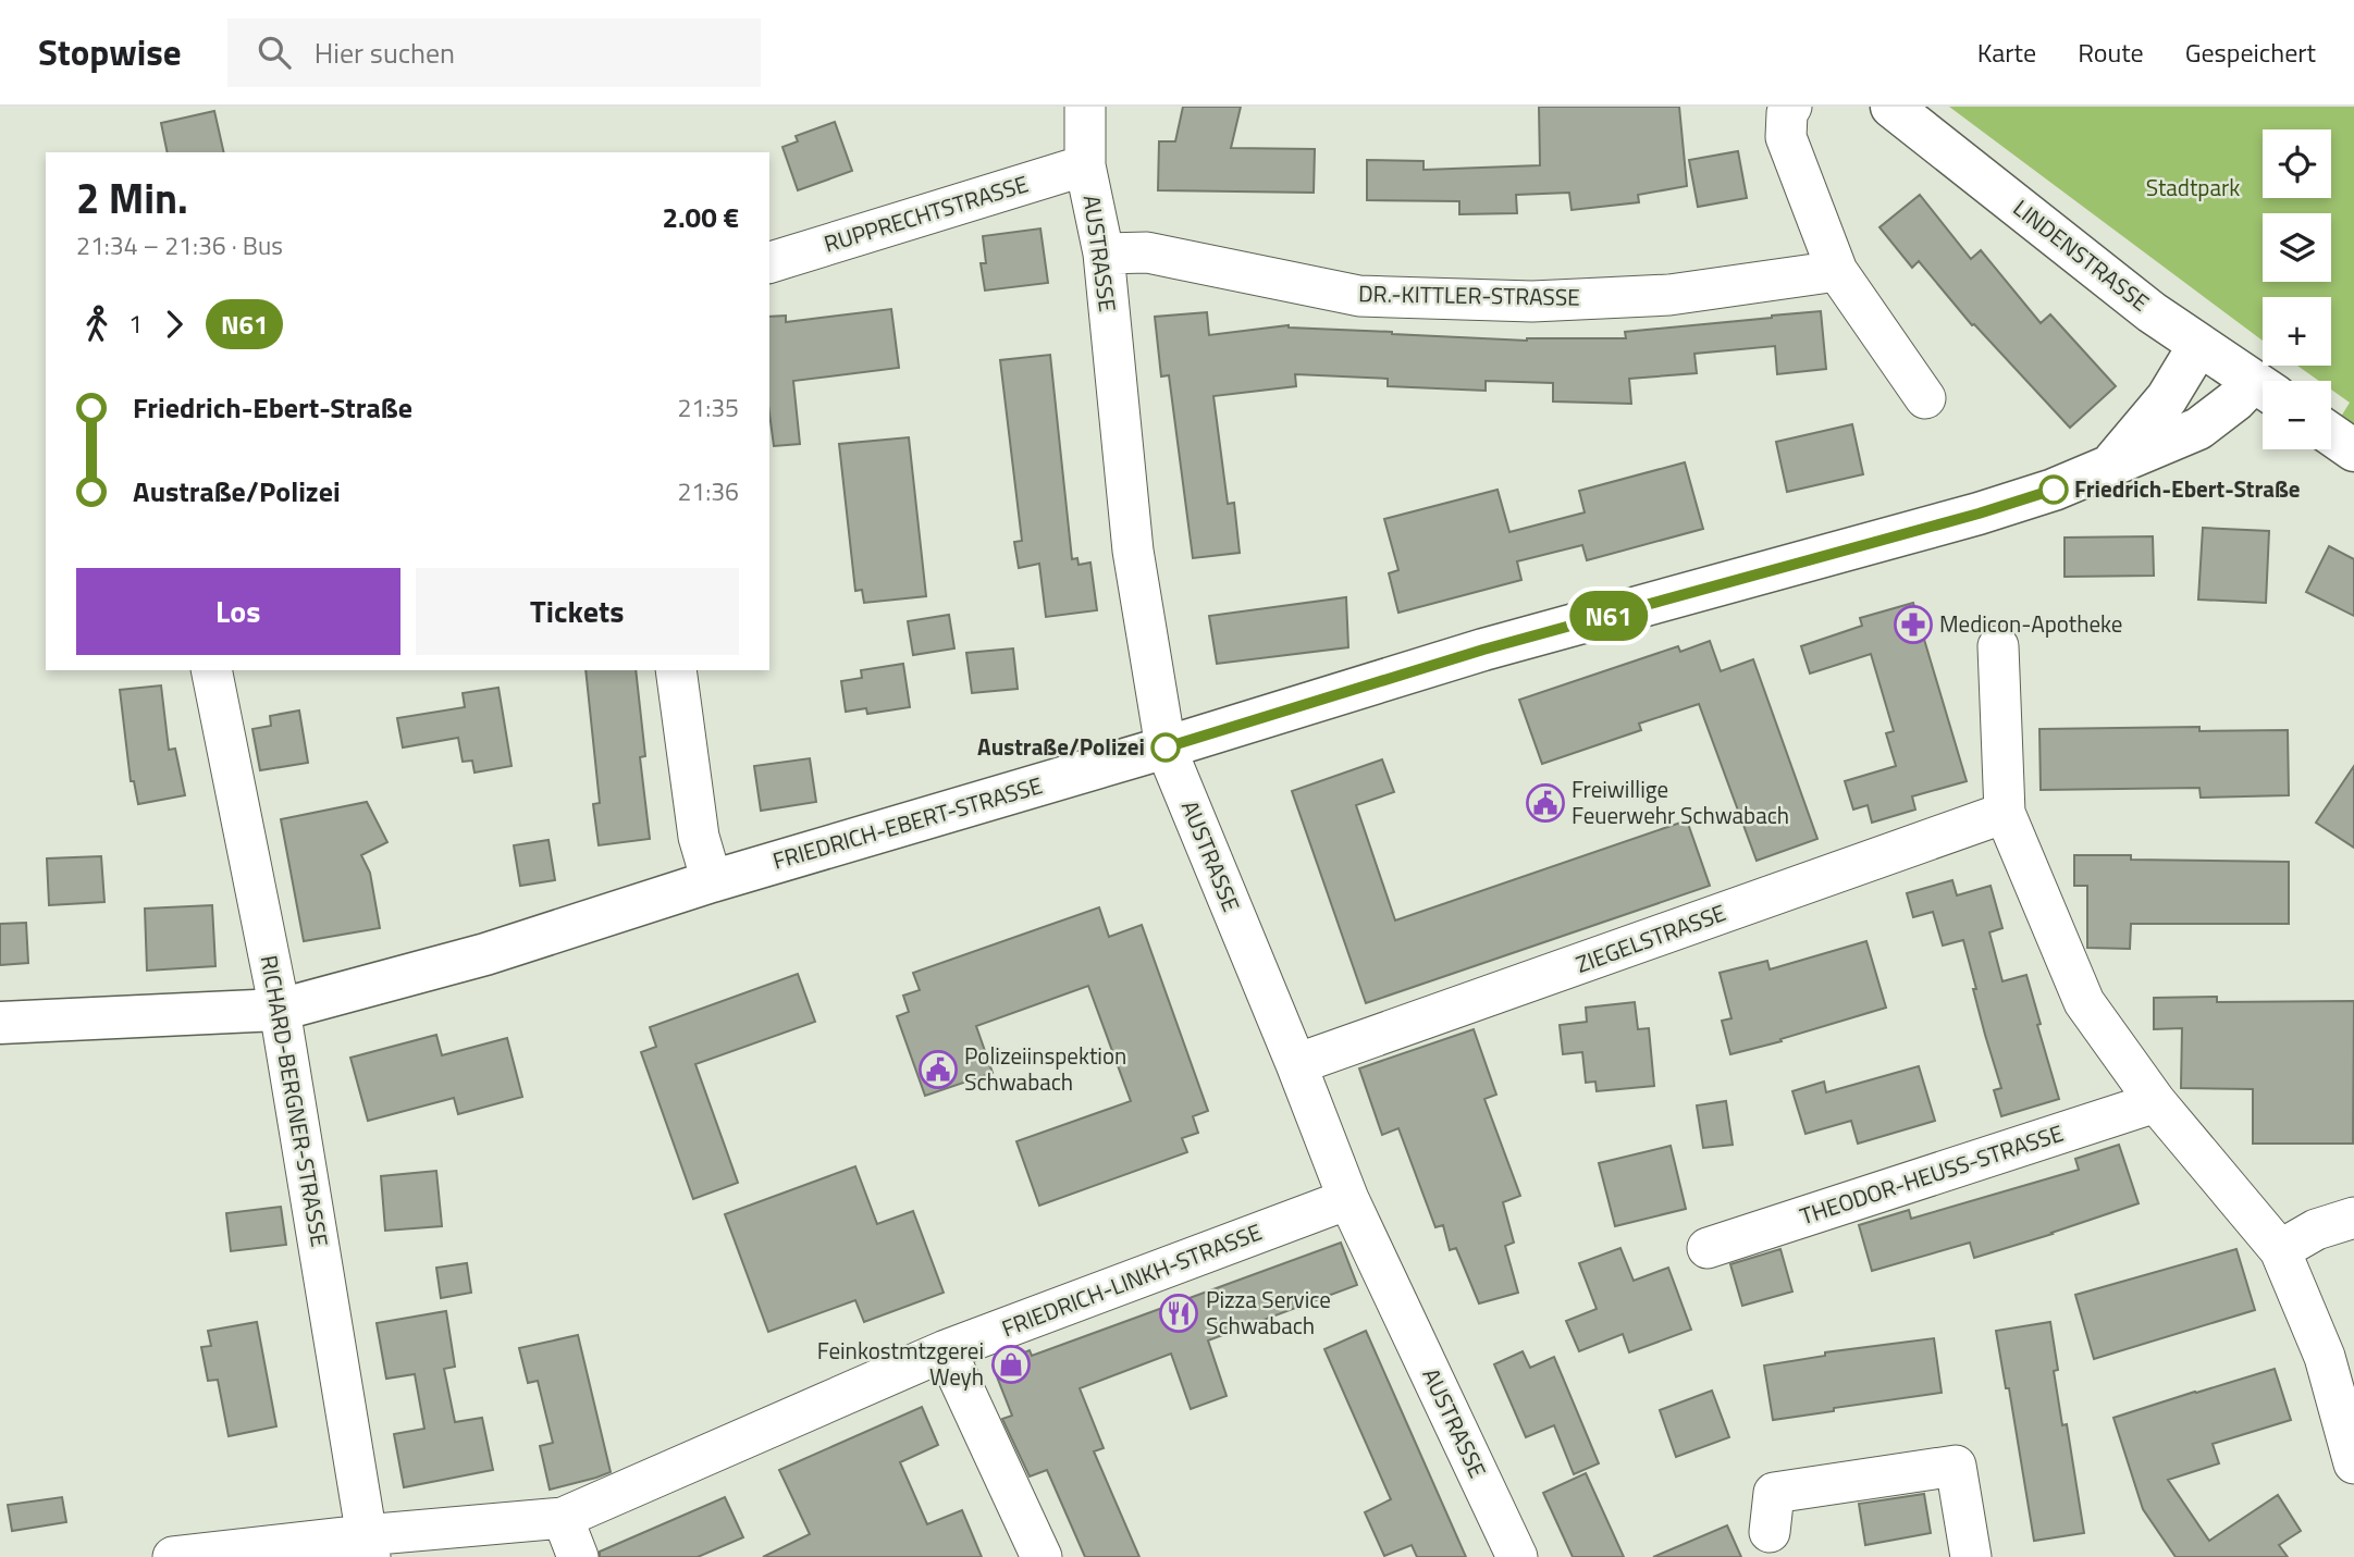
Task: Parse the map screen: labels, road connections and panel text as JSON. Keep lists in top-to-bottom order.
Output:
{
  "streets": {
    "street": [
      "RUPPRECHTSTRASSE",
      "AUSTRASSE",
      "LINDENSTRASSE",
      "DR.-KITTLER-STRASSE",
      "FRIEDRICH-EBERT-STRASSE",
      "ZIEGELSTRASSE",
      "RICHARD-BERGNER-STRASSE",
      "THEODOR-HEUSS-STRASSE",
      "FRIEDRICH-LINKH-STRASSE"
    ]
  },
  "crossings": [
    ["RUPPRECHTSTRASSE", "AUSTRASSE"],
    ["AUSTRASSE", "DR.-KITTLER-STRASSE"],
    ["AUSTRASSE", "FRIEDRICH-EBERT-STRASSE"],
    ["AUSTRASSE", "ZIEGELSTRASSE"],
    ["AUSTRASSE", "FRIEDRICH-LINKH-STRASSE"],
    ["LINDENSTRASSE", "FRIEDRICH-EBERT-STRASSE"],
    ["FRIEDRICH-EBERT-STRASSE", "RICHARD-BERGNER-STRASSE"],
    ["RICHARD-BERGNER-STRASSE", "FRIEDRICH-LINKH-STRASSE"]
  ],
  "parks": ["Stadtpark"],
  "places": {
    "other": ["Friedrich-Ebert-Straße", "Austraße/Polizei"],
    "pharmacy": ["Medicon-Apotheke"],
    "public building": ["Freiwillige Feuerwehr Schwabach", "Polizeiinspektion Schwabach"],
    "restaurant": ["Pizza Service Schwabach"],
    "shop": ["Feinkostmtzgerei Weyh"]
  },
  "lines": ["bus line N61"],
  "page": {
    "header": "Stopwise",
    "search": "Hier suchen",
    "nav": ["Karte", "Route", "Gespeichert"],
    "on_map": "N61",
    "map_buttons": ["+", "−"],
    "heading": ["2 Min.", "21:34 – 21:36 · Bus", "2.00 €"],
    "legs": ["1", "N61"],
    "list": [
      {
        "name": "Friedrich-Ebert-Straße",
        "value": "21:35"
      },
      {
        "name": "Austraße/Polizei",
        "value": "21:36"
      }
    ],
    "buttons": ["Los", "Tickets"]
  }
}
